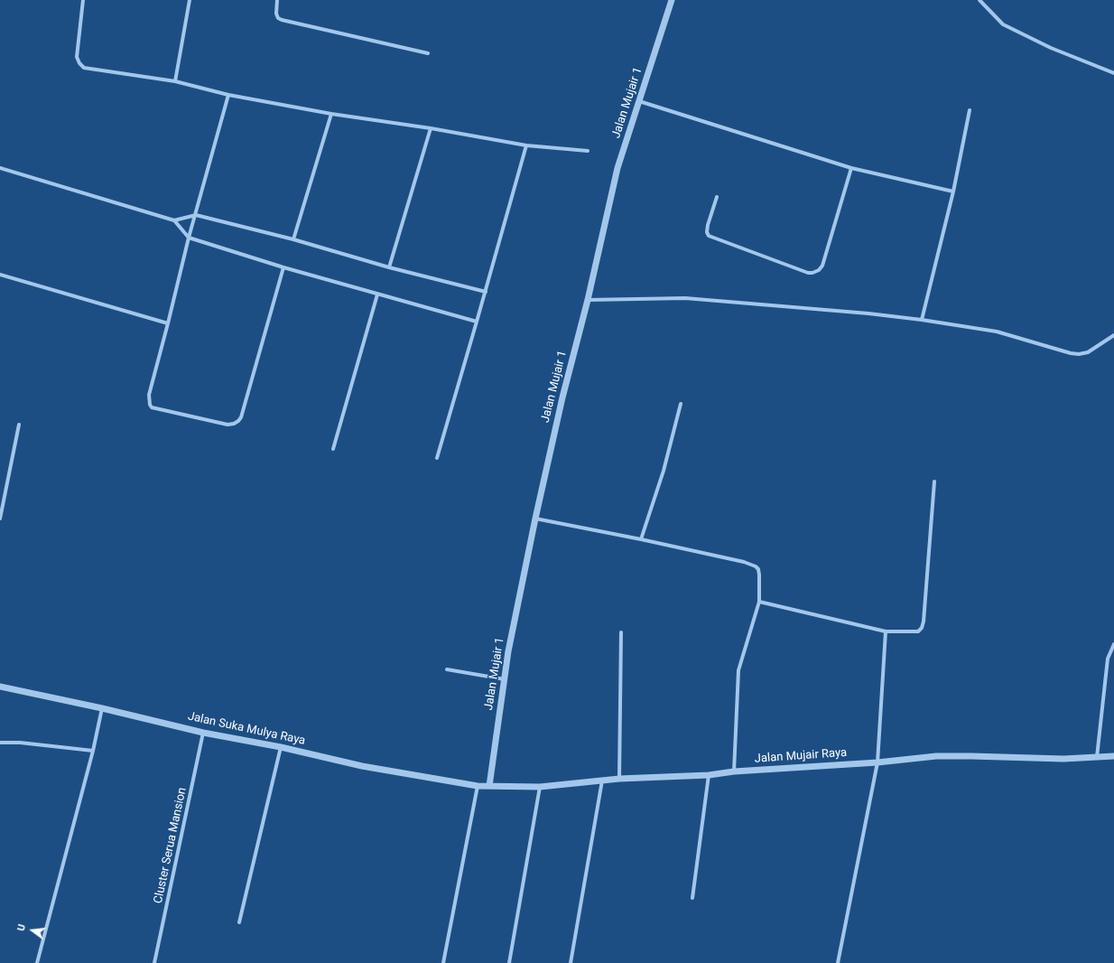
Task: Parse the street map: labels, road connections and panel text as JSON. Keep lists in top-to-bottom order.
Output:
{
  "streets": {
    "street": [
      "Jalan Mujair 1",
      "Jalan Suka Mulya Raya",
      "Jalan Mujair Raya",
      "Cluster Serua Mansion"
    ]
  },
  "crossings": [
    ["Jalan Mujair 1", "Jalan Suka Mulya Raya"],
    ["Jalan Mujair 1", "Jalan Mujair Raya"],
    ["Jalan Suka Mulya Raya", "Jalan Mujair Raya"],
    ["Jalan Suka Mulya Raya", "Cluster Serua Mansion"]
  ],
  "north": "left"
}
